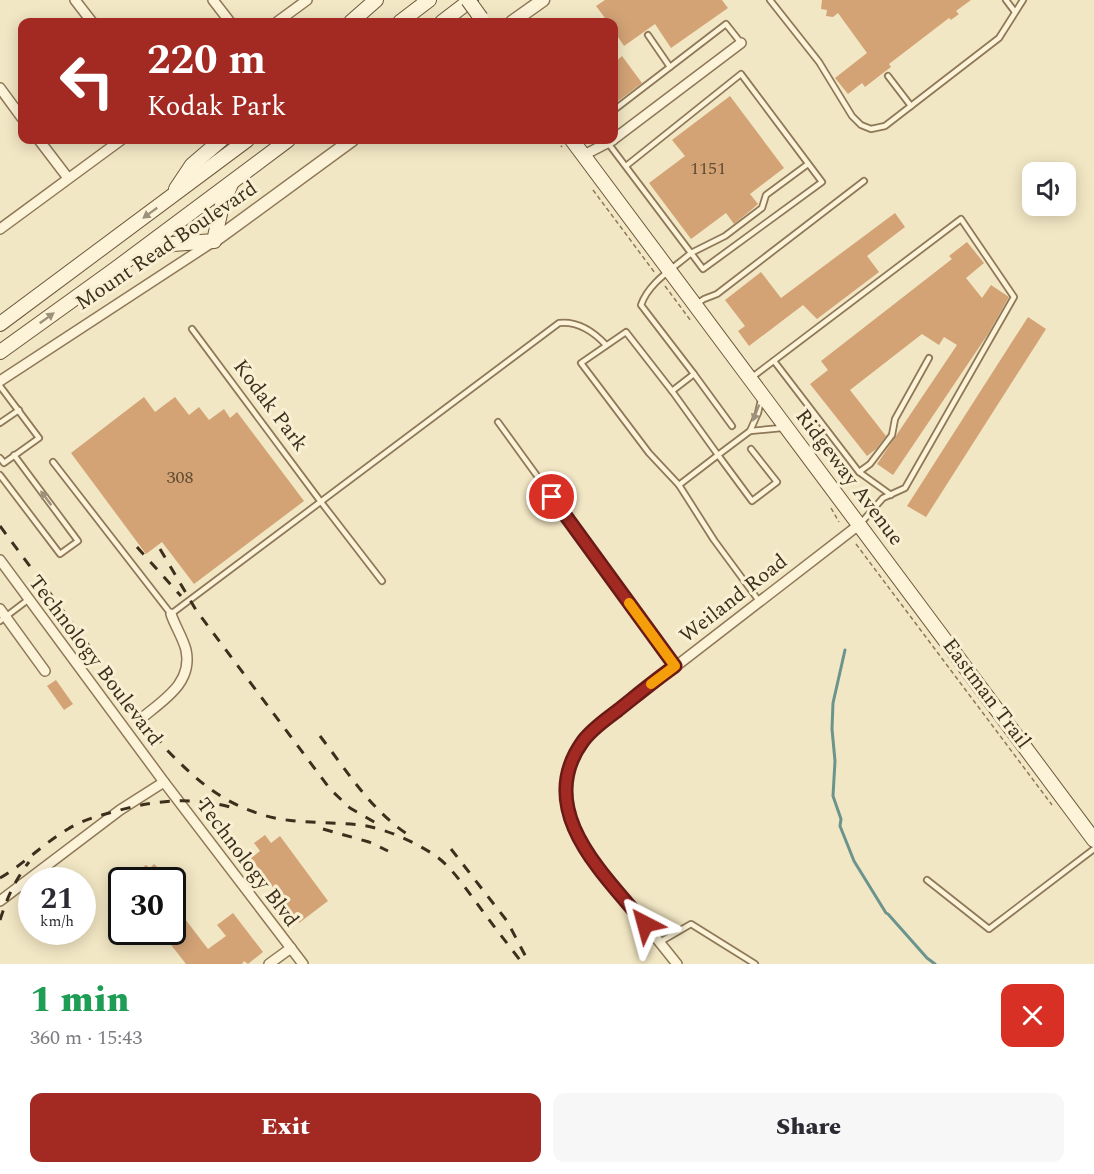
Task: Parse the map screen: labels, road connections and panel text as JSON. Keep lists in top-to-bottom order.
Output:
{
  "streets": {
    "main road": ["Mount Read Boulevard", "Ridgeway Avenue"],
    "street": ["Weiland Road", "Technology Boulevard", "Technology Blvd"],
    "lane": ["Kodak Park"],
    "path": ["Eastman Trail"]
  },
  "crossings": [
    ["Ridgeway Avenue", "Weiland Road"],
    ["Technology Boulevard", "Technology Blvd"]
  ],
  "house_numbers": ["1151", "308"],
  "page": {
    "turn": ["220 m", "Kodak Park"],
    "speed": "21 km/h",
    "limit": "30",
    "heading": ["1 min", "360 m · 15:43"],
    "buttons": ["Exit", "Share"]
  }
}
